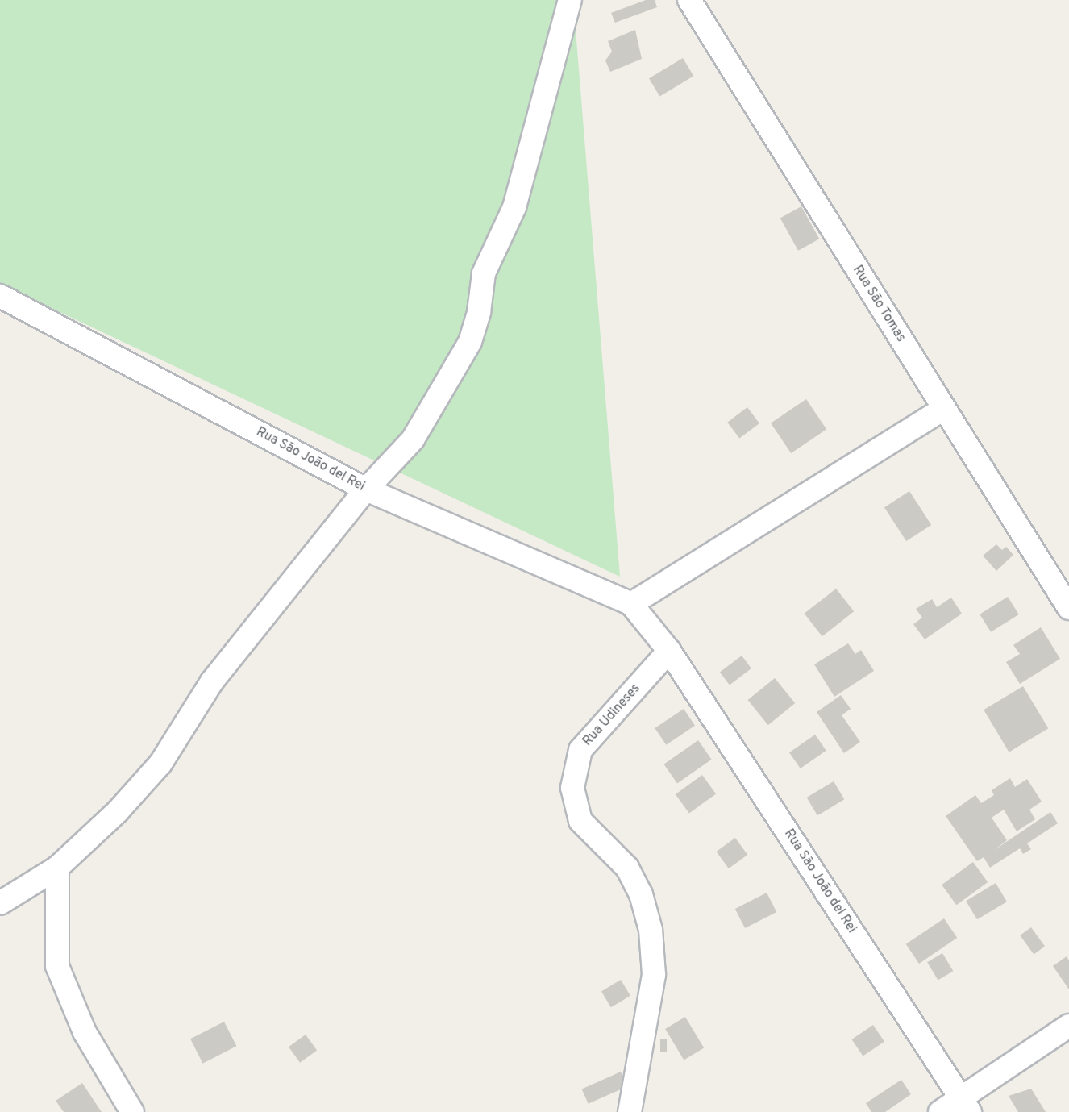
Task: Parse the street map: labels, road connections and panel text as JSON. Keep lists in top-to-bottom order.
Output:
{
  "streets": {
    "street": ["Rua São Tomas", "Rua São João del Rei", "Rua Udineses"]
  },
  "crossings": [
    ["Rua São João del Rei", "Rua Udineses"]
  ]
}
